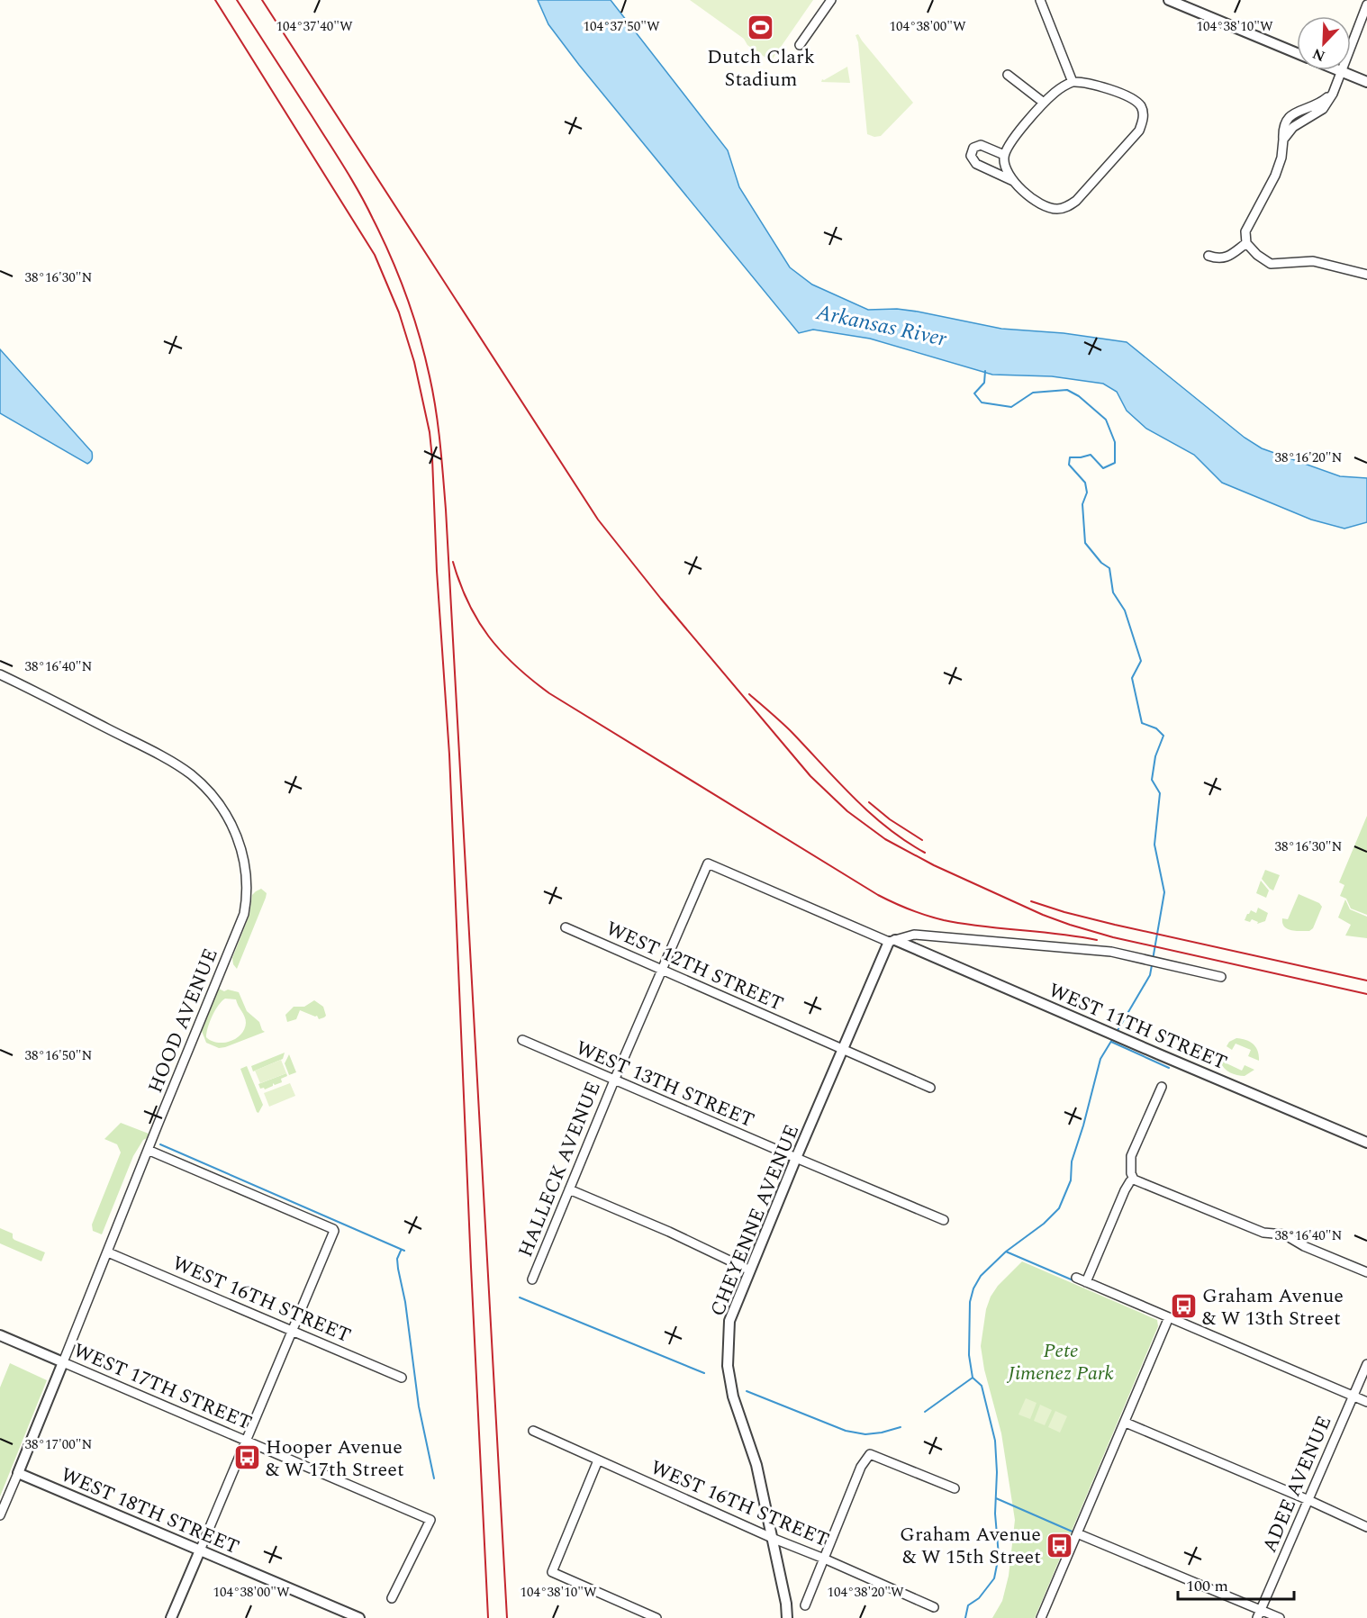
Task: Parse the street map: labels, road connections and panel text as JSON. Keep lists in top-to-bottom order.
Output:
{
  "streets": {
    "street": [
      "WEST 12TH STREET",
      "HOOD AVENUE",
      "WEST 11TH STREET",
      "WEST 13TH STREET",
      "HALLECK AVENUE",
      "CHEYENNE AVENUE",
      "WEST 16TH STREET",
      "WEST 17TH STREET",
      "ADEE AVENUE",
      "WEST 18TH STREET"
    ]
  },
  "crossings": [
    ["WEST 12TH STREET", "HALLECK AVENUE"],
    ["WEST 12TH STREET", "CHEYENNE AVENUE"],
    ["HOOD AVENUE", "WEST 16TH STREET"],
    ["HOOD AVENUE", "WEST 17TH STREET"],
    ["HOOD AVENUE", "WEST 18TH STREET"],
    ["WEST 11TH STREET", "HALLECK AVENUE"],
    ["WEST 11TH STREET", "CHEYENNE AVENUE"],
    ["WEST 13TH STREET", "HALLECK AVENUE"],
    ["WEST 13TH STREET", "CHEYENNE AVENUE"],
    ["CHEYENNE AVENUE", "WEST 16TH STREET"]
  ],
  "water": ["Arkansas River"],
  "parks": ["Pete Jimenez Park"],
  "places": {
    "sports": ["Dutch Clark Stadium"],
    "bus stop": ["Graham Avenue & W 13th Street", "Hooper Avenue & W 17th Street", "Graham Avenue & W 15th Street"]
  },
  "scale_bar": "100 m",
  "north": "bottom left",
  "coordinates": [
    "104°37'50\"W",
    "104°38'00\"W",
    "104°38'10\"W",
    "104°37'40\"W",
    "38°16'30\"N",
    "38°16'20\"N",
    "38°16'40\"N",
    "38°16'50\"N",
    "38°17'00\"N",
    "104°38'20\"W"
  ]
}
